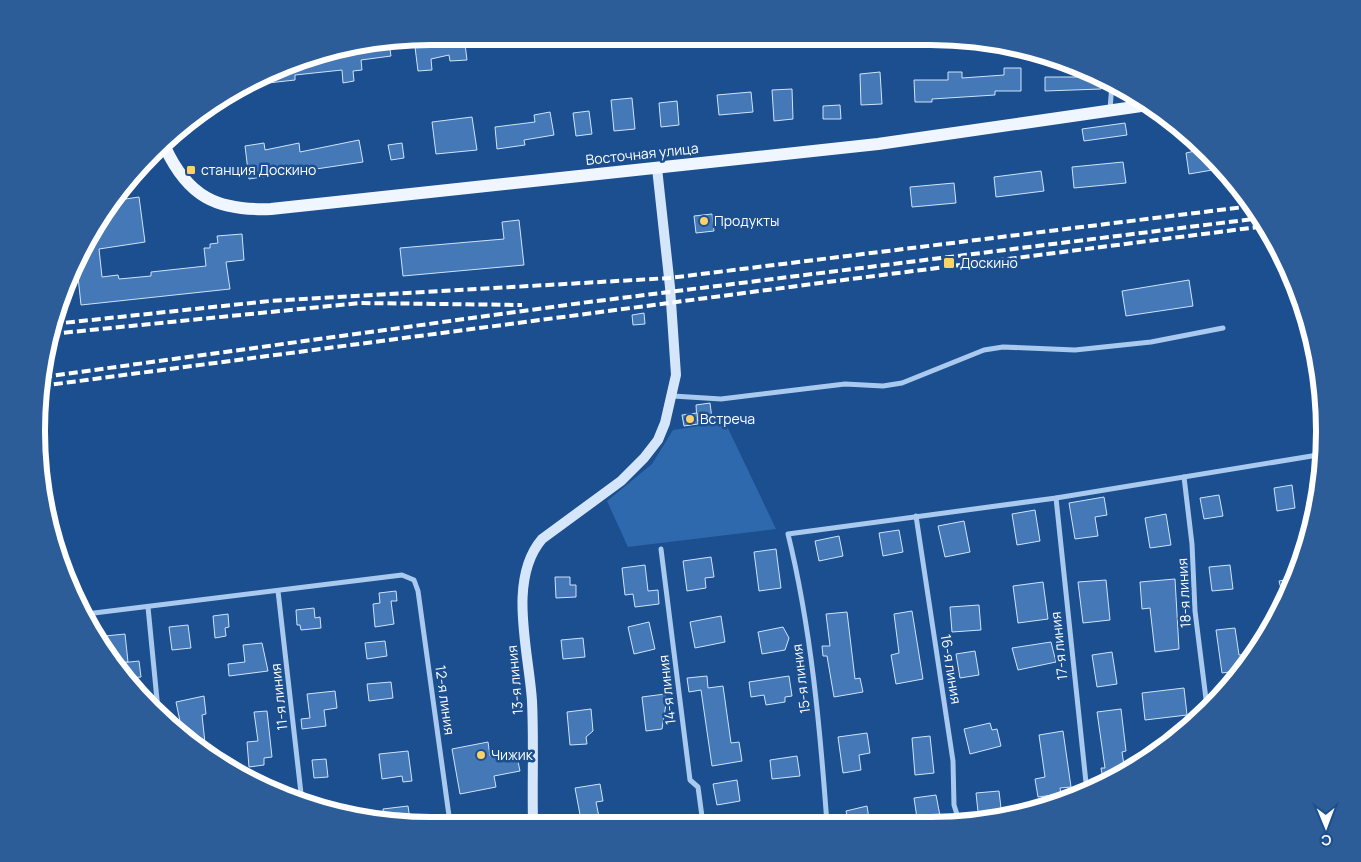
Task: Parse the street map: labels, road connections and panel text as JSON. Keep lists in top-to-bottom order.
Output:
{
  "streets": {
    "main road": ["Восточная улица"],
    "street": [
      "18-я линия",
      "17-я линия",
      "16-я линия",
      "15-я линия",
      "13-я линия",
      "14-я линия",
      "11-я линия",
      "12-я линия"
    ]
  },
  "crossings": [
    ["16-я линия", "15-я линия"],
    ["11-я линия", "12-я линия"]
  ],
  "places": {
    "transit": ["станция Доскино", "Доскино"],
    "other": ["Продукты", "Встреча", "Чижик"]
  },
  "north": "bottom"
}
